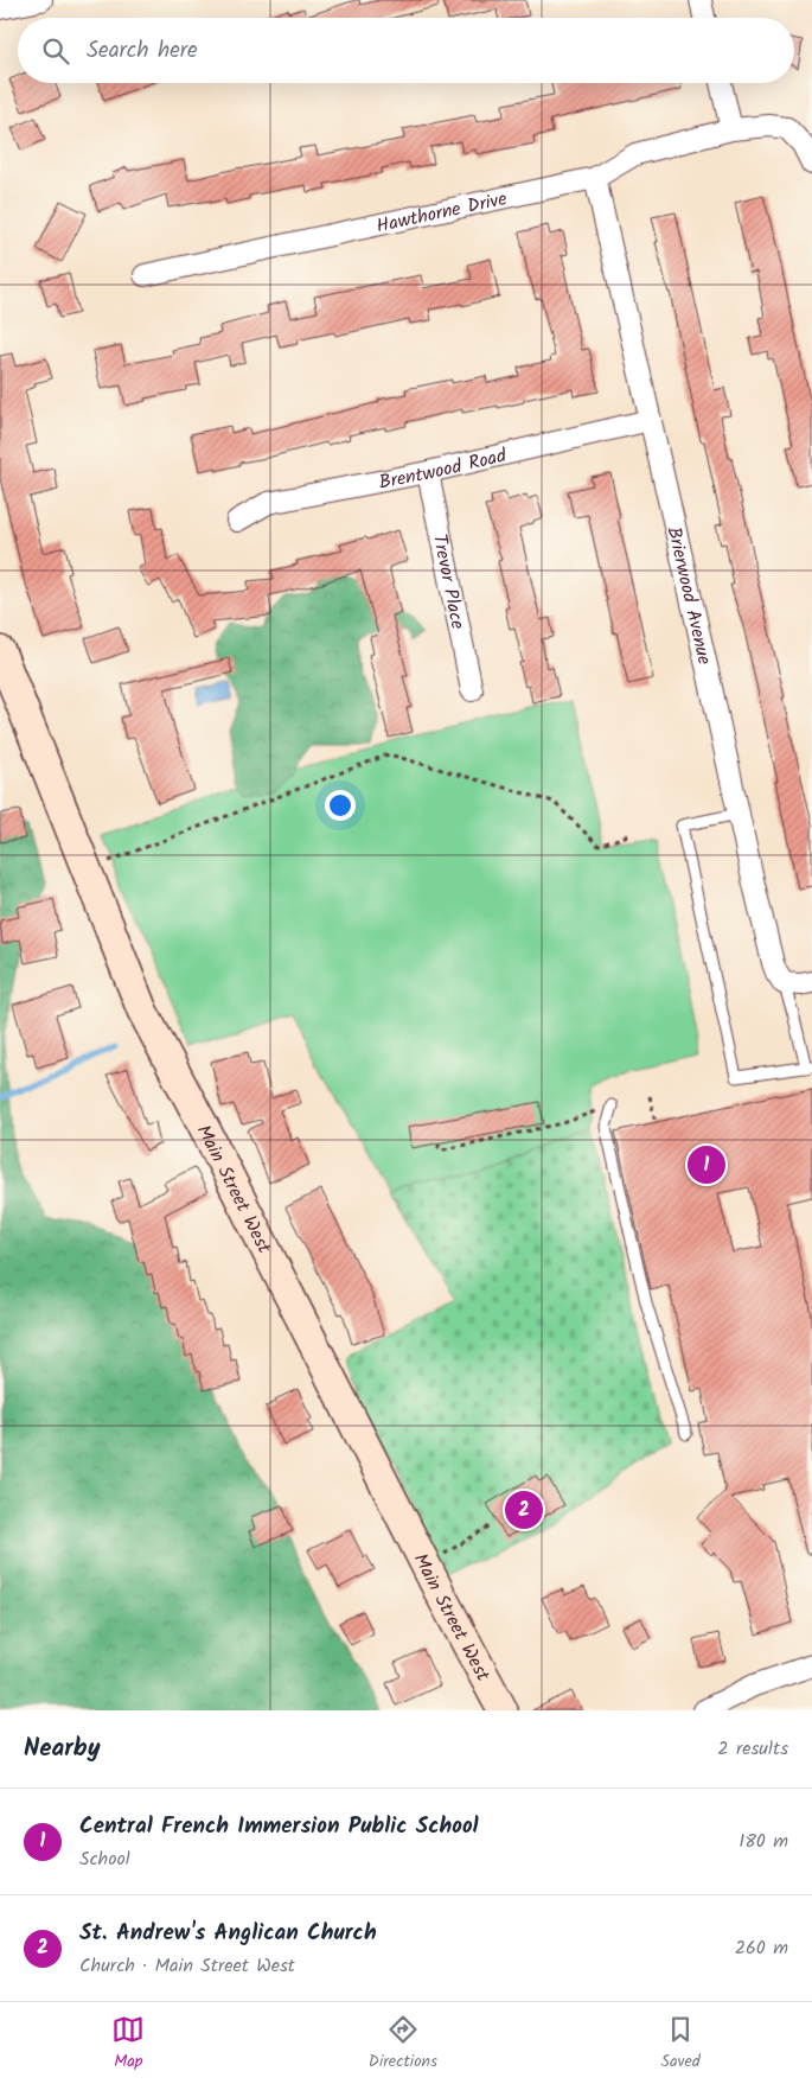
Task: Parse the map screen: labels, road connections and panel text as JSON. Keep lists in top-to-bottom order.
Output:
{
  "streets": {
    "main road": ["Main Street West"],
    "street": [
      "Hawthorne Drive",
      "Brentwood Road",
      "Trevor Place",
      "Brierwood Avenue"
    ]
  },
  "crossings": [
    ["Hawthorne Drive", "Brierwood Avenue"],
    ["Brentwood Road", "Trevor Place"],
    ["Brentwood Road", "Brierwood Avenue"]
  ],
  "page": {
    "search": "Search here",
    "pins": ["1", "2"],
    "heading": ["Nearby", "2 results"],
    "list": [
      {
        "mark": "1",
        "name": "Central French Immersion Public School",
        "note": "School",
        "value": "180 m"
      },
      {
        "mark": "2",
        "name": "St. Andrew's Anglican Church",
        "note": "Church · Main Street West",
        "value": "260 m"
      }
    ],
    "nav": ["Map", "Directions", "Saved"]
  }
}
